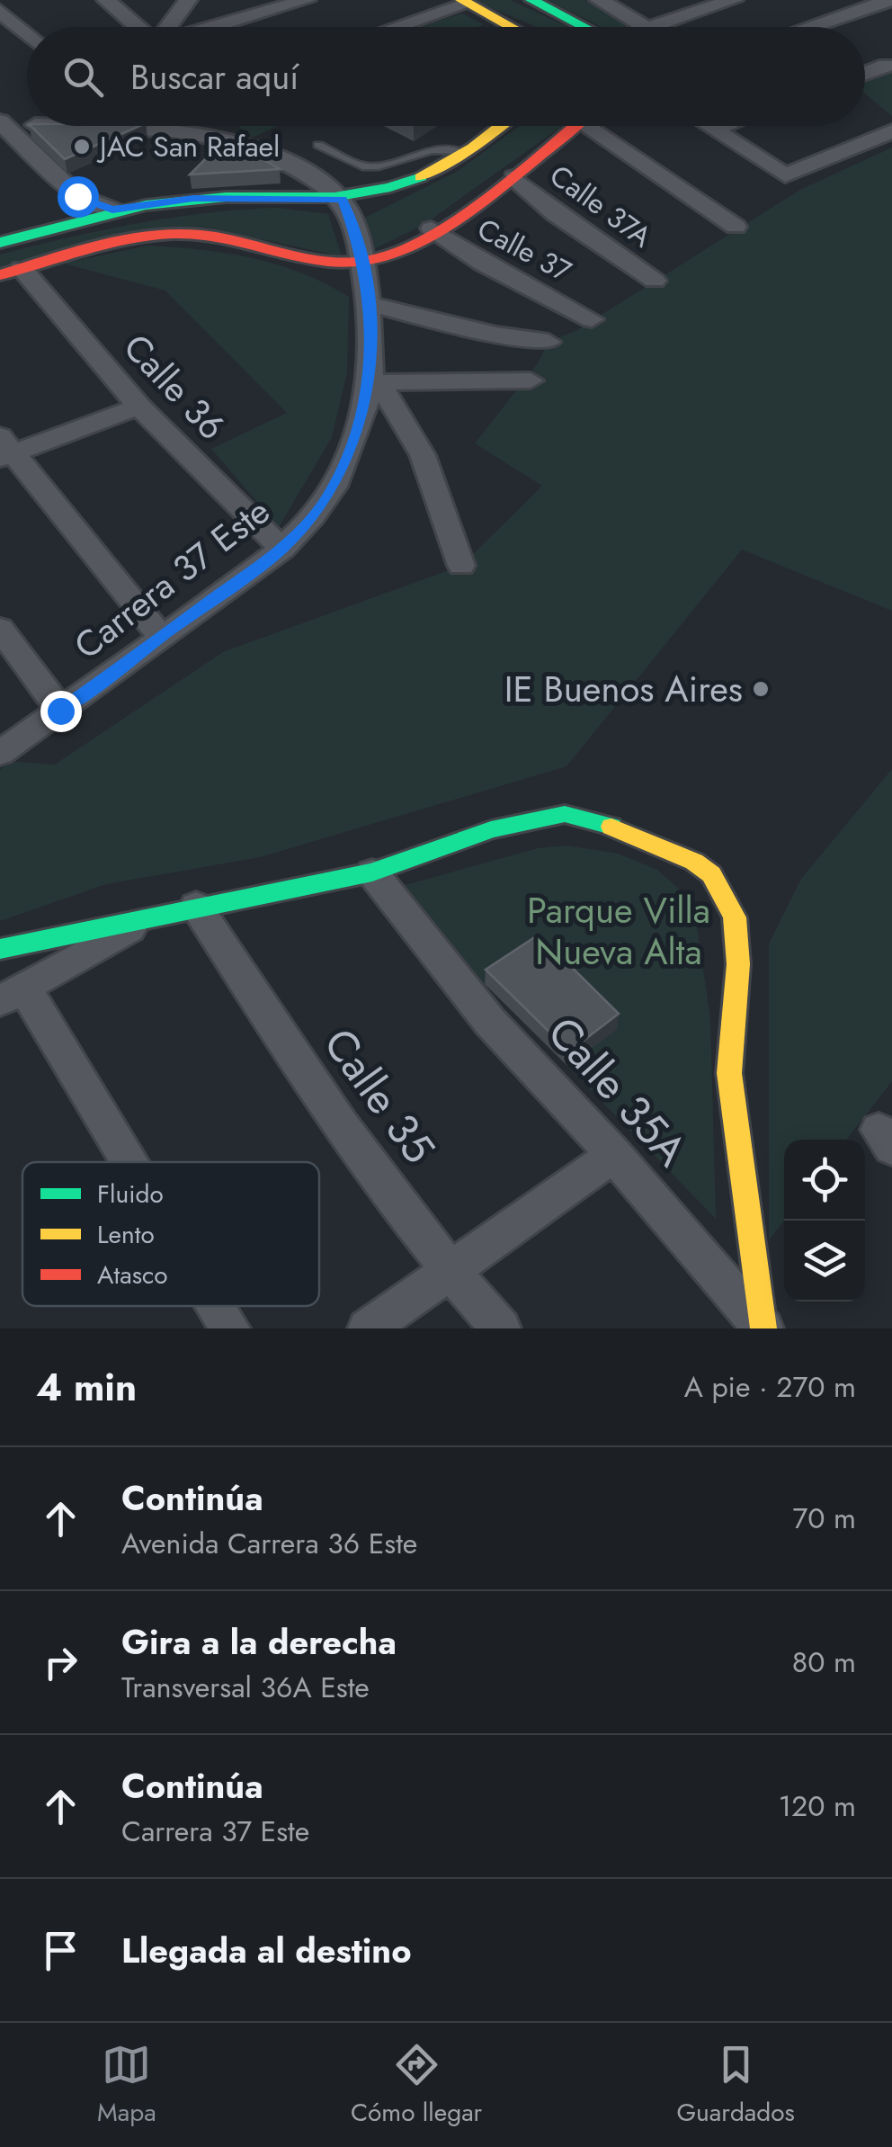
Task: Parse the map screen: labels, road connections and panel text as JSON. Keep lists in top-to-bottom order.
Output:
{
  "streets": {
    "street": [
      "Calle 37A",
      "Calle 37",
      "Calle 36",
      "Carrera 37 Este",
      "Calle 35A",
      "Calle 35"
    ]
  },
  "crossings": [
    ["Calle 36", "Carrera 37 Este"]
  ],
  "parks": ["Parque Villa Nueva Alta"],
  "places": ["JAC San Rafael", "IE Buenos Aires"],
  "legend": ["Fluido", "Lento", "Atasco"],
  "page": {
    "search": "Buscar aquí",
    "heading": ["4 min", "A pie · 270 m"],
    "list": [
      ["Continúa", "Avenida Carrera 36 Este", "70 m"],
      ["Gira a la derecha", "Transversal 36A Este", "80 m"],
      ["Continúa", "Carrera 37 Este", "120 m"],
      "Llegada al destino"
    ],
    "nav": ["Mapa", "Cómo llegar", "Guardados"]
  }
}
